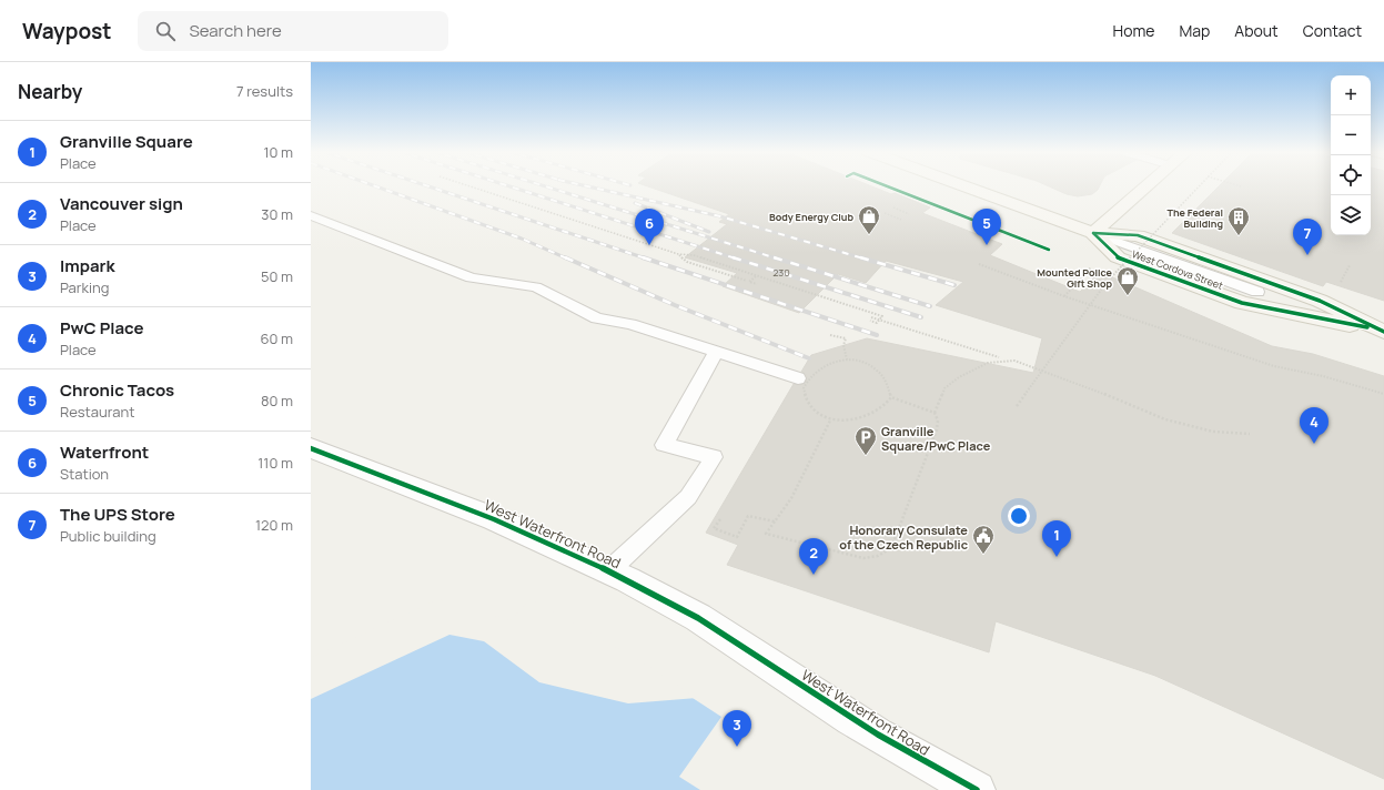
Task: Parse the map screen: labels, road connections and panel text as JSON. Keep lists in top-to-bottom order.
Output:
{
  "streets": {
    "main road": ["West Cordova Street"],
    "street": ["West Waterfront Road"]
  },
  "places": {
    "shop": ["Body Energy Club", "Mounted Police Gift Shop"],
    "building": ["The Federal Building"],
    "parking": ["Granville Square/PwC Place"],
    "public building": ["Honorary Consulate of the Czech Republic"]
  },
  "house_numbers": ["230"],
  "page": {
    "header": "Waypost",
    "search": "Search here",
    "nav": [
      "Home",
      "Map",
      "About",
      "Contact"
    ],
    "heading": ["Nearby", "7 results"],
    "map_buttons": ["+", "−"],
    "list": [
      {
        "mark": "1",
        "name": "Granville Square",
        "note": "Place",
        "value": "10 m"
      },
      {
        "mark": "2",
        "name": "Vancouver sign",
        "note": "Place",
        "value": "30 m"
      },
      {
        "mark": "3",
        "name": "Impark",
        "note": "Parking",
        "value": "50 m"
      },
      {
        "mark": "4",
        "name": "PwC Place",
        "note": "Place",
        "value": "60 m"
      },
      {
        "mark": "5",
        "name": "Chronic Tacos",
        "note": "Restaurant",
        "value": "80 m"
      },
      {
        "mark": "6",
        "name": "Waterfront",
        "note": "Station",
        "value": "110 m"
      },
      {
        "mark": "7",
        "name": "The UPS Store",
        "note": "Public building",
        "value": "120 m"
      }
    ],
    "pins": [
      "5",
      "6",
      "7",
      "4",
      "1",
      "2",
      "3"
    ]
  }
}
